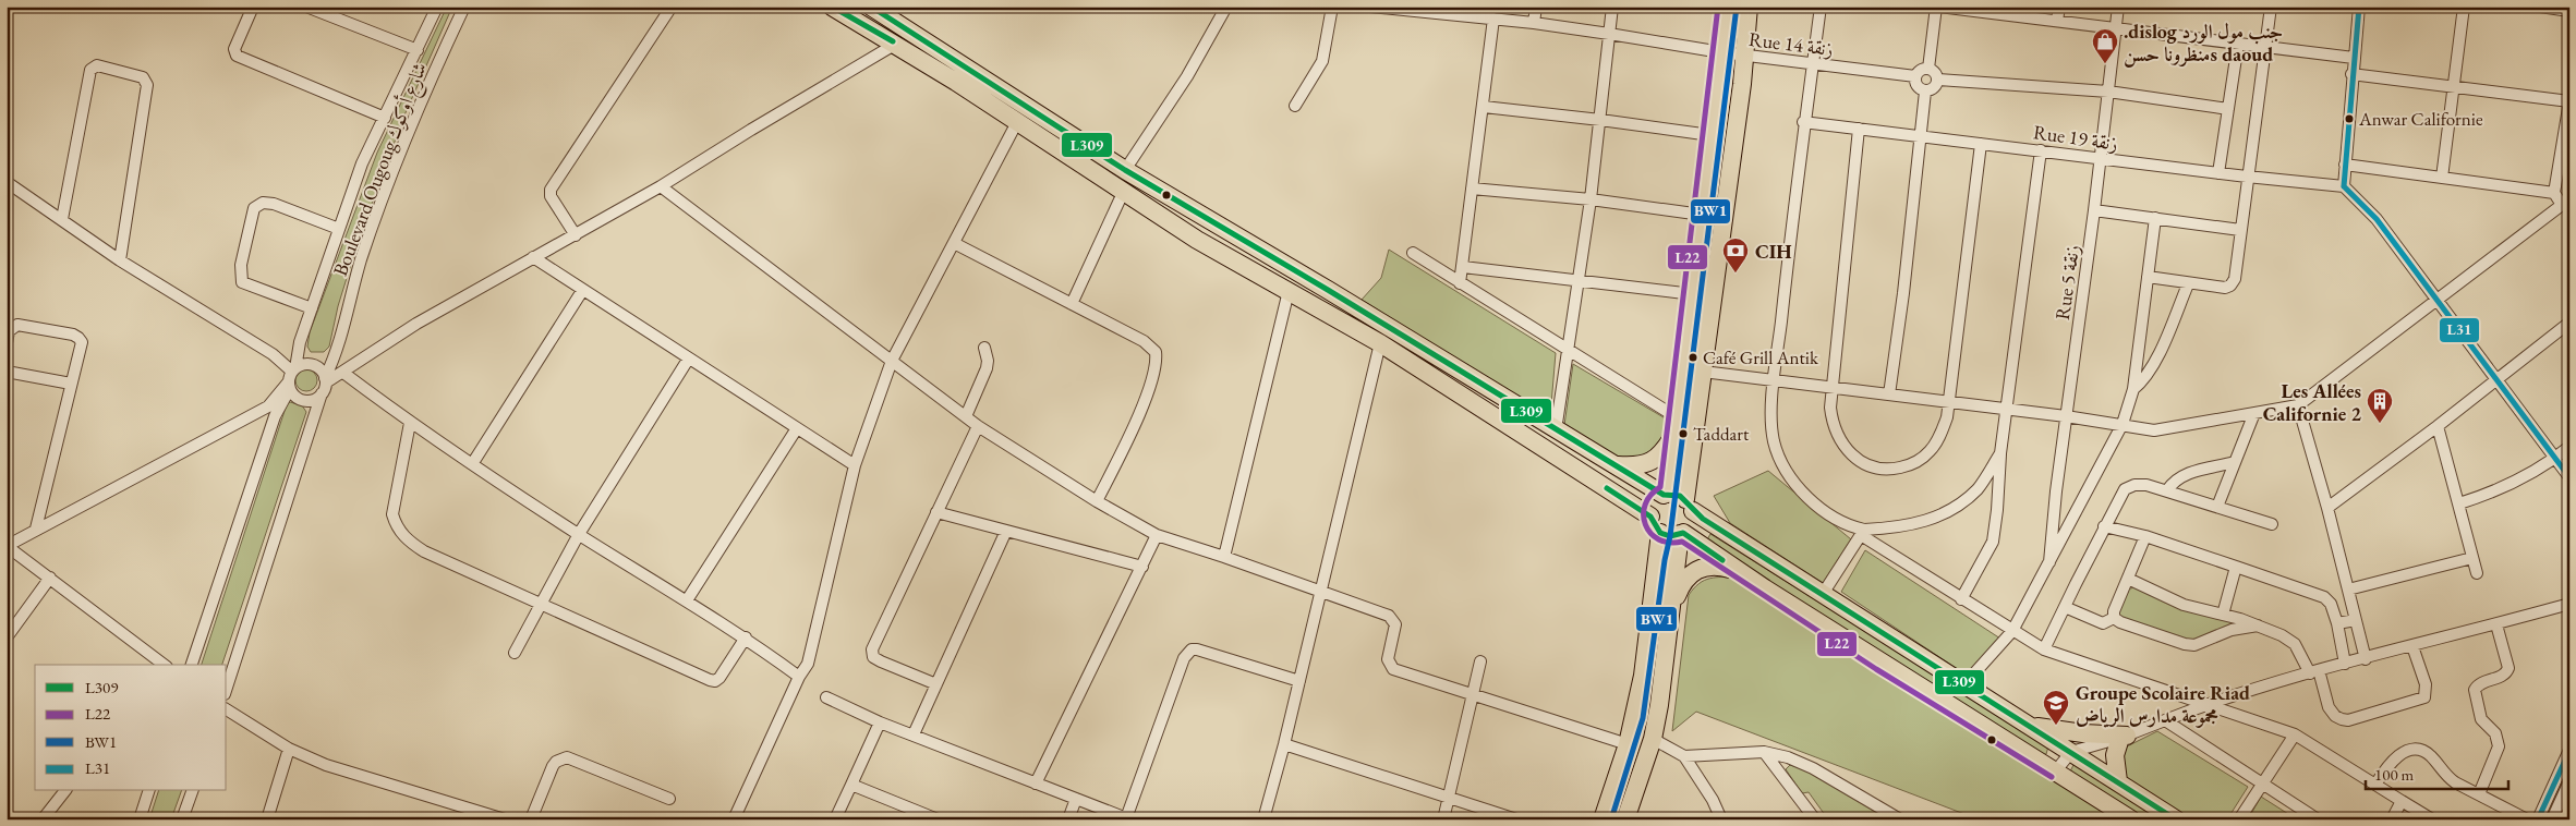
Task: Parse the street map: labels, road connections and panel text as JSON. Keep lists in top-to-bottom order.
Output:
{
  "streets": {
    "street": [
      "Rue 14 زنقة",
      "Rue 19 زنقة",
      "Boulevard Ougoug شارع أوكوك",
      "Rue 5 زنقة"
    ]
  },
  "crossings": [
    ["Rue 19 زنقة", "Rue 5 زنقة"]
  ],
  "places": {
    "shop": [".dislog جنب مول الورد منظرونا حسنs daoud"],
    "other": ["Anwar Californie", "Café Grill Antik", "Taddart"],
    "bank": ["CIH"],
    "building": ["Les Allées Californie 2"],
    "school or university": ["Groupe Scolaire Riad مجموعة مدارس الرياض"]
  },
  "lines": [
    "transit line L309",
    "transit line L22",
    "transit line BW1",
    "transit line L31"
  ],
  "legend": [
    "L309",
    "L22",
    "BW1",
    "L31"
  ],
  "scale_bar": "100 m"
}
